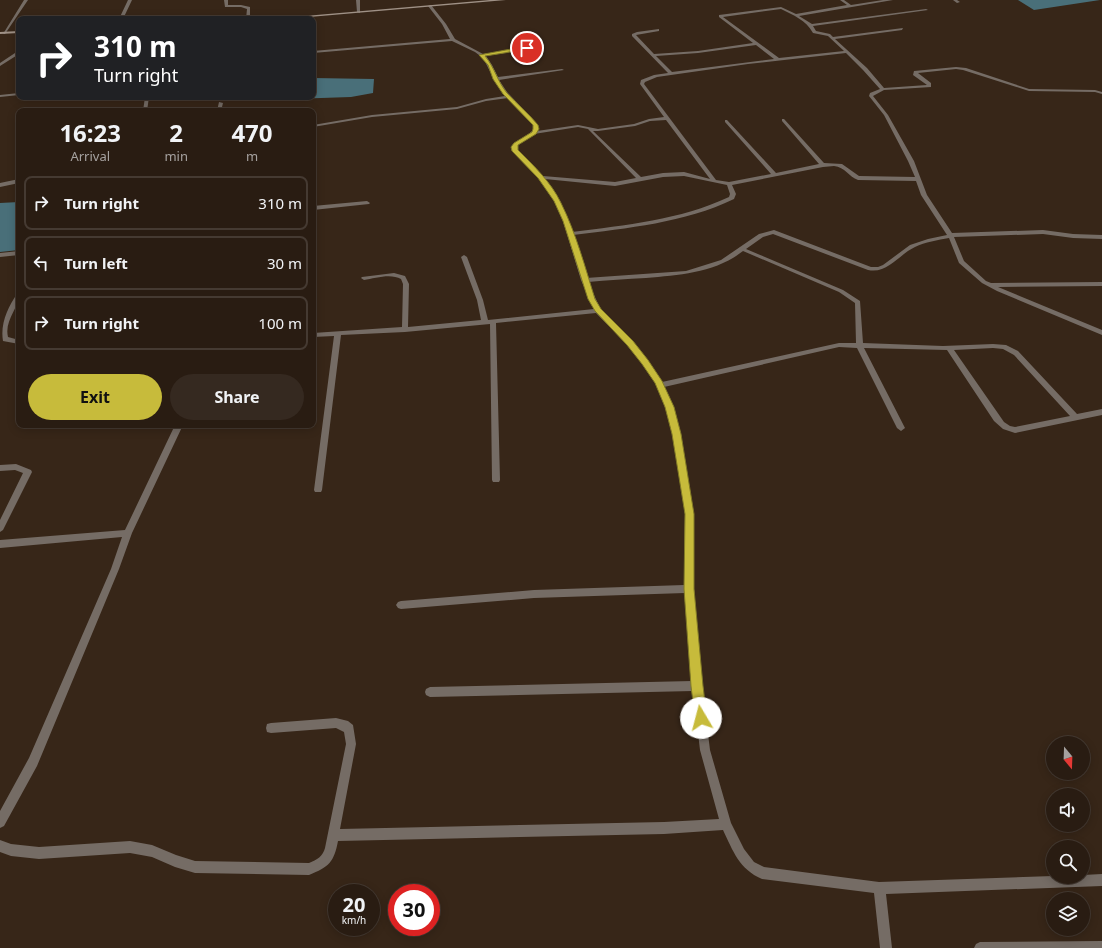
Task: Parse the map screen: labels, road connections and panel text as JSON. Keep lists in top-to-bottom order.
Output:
{
  "north": "bottom",
  "page": {
    "turn": ["310 m", "Turn right"],
    "eta": [
      "16:23",
      "Arrival",
      "2",
      "min",
      "470",
      "m"
    ],
    "list": [
      {
        "name": "Turn right",
        "value": "310 m"
      },
      {
        "name": "Turn left",
        "value": "30 m"
      },
      {
        "name": "Turn right",
        "value": "100 m"
      }
    ],
    "buttons": ["Exit", "Share"],
    "speed": "20 km/h",
    "limit": "30"
  }
}
